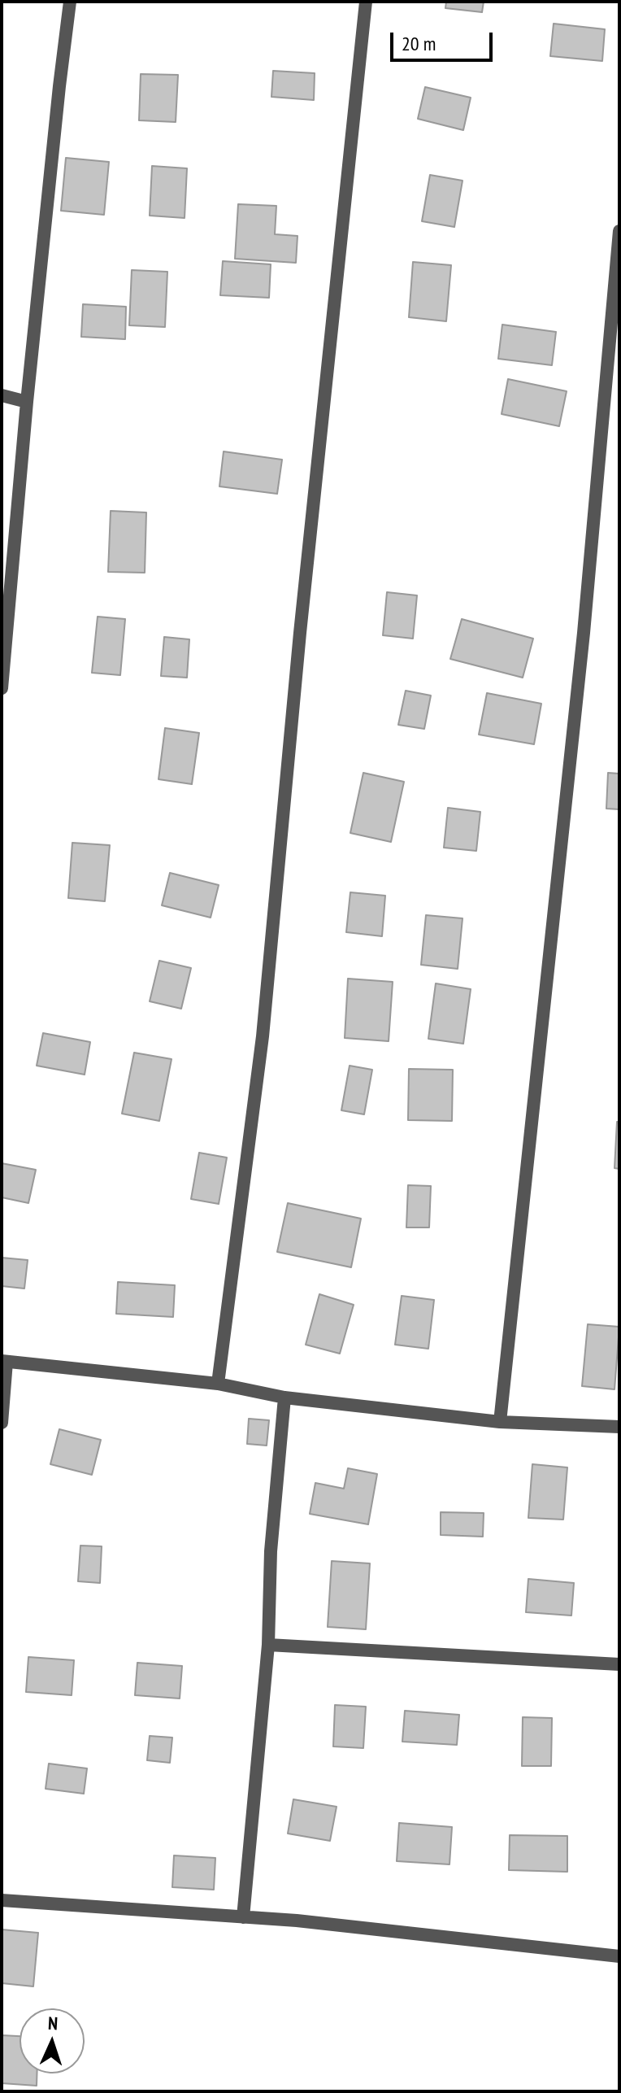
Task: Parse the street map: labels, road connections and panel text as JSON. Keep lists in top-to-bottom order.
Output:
{
  "scale_bar": "20 m",
  "north": "top"
}
